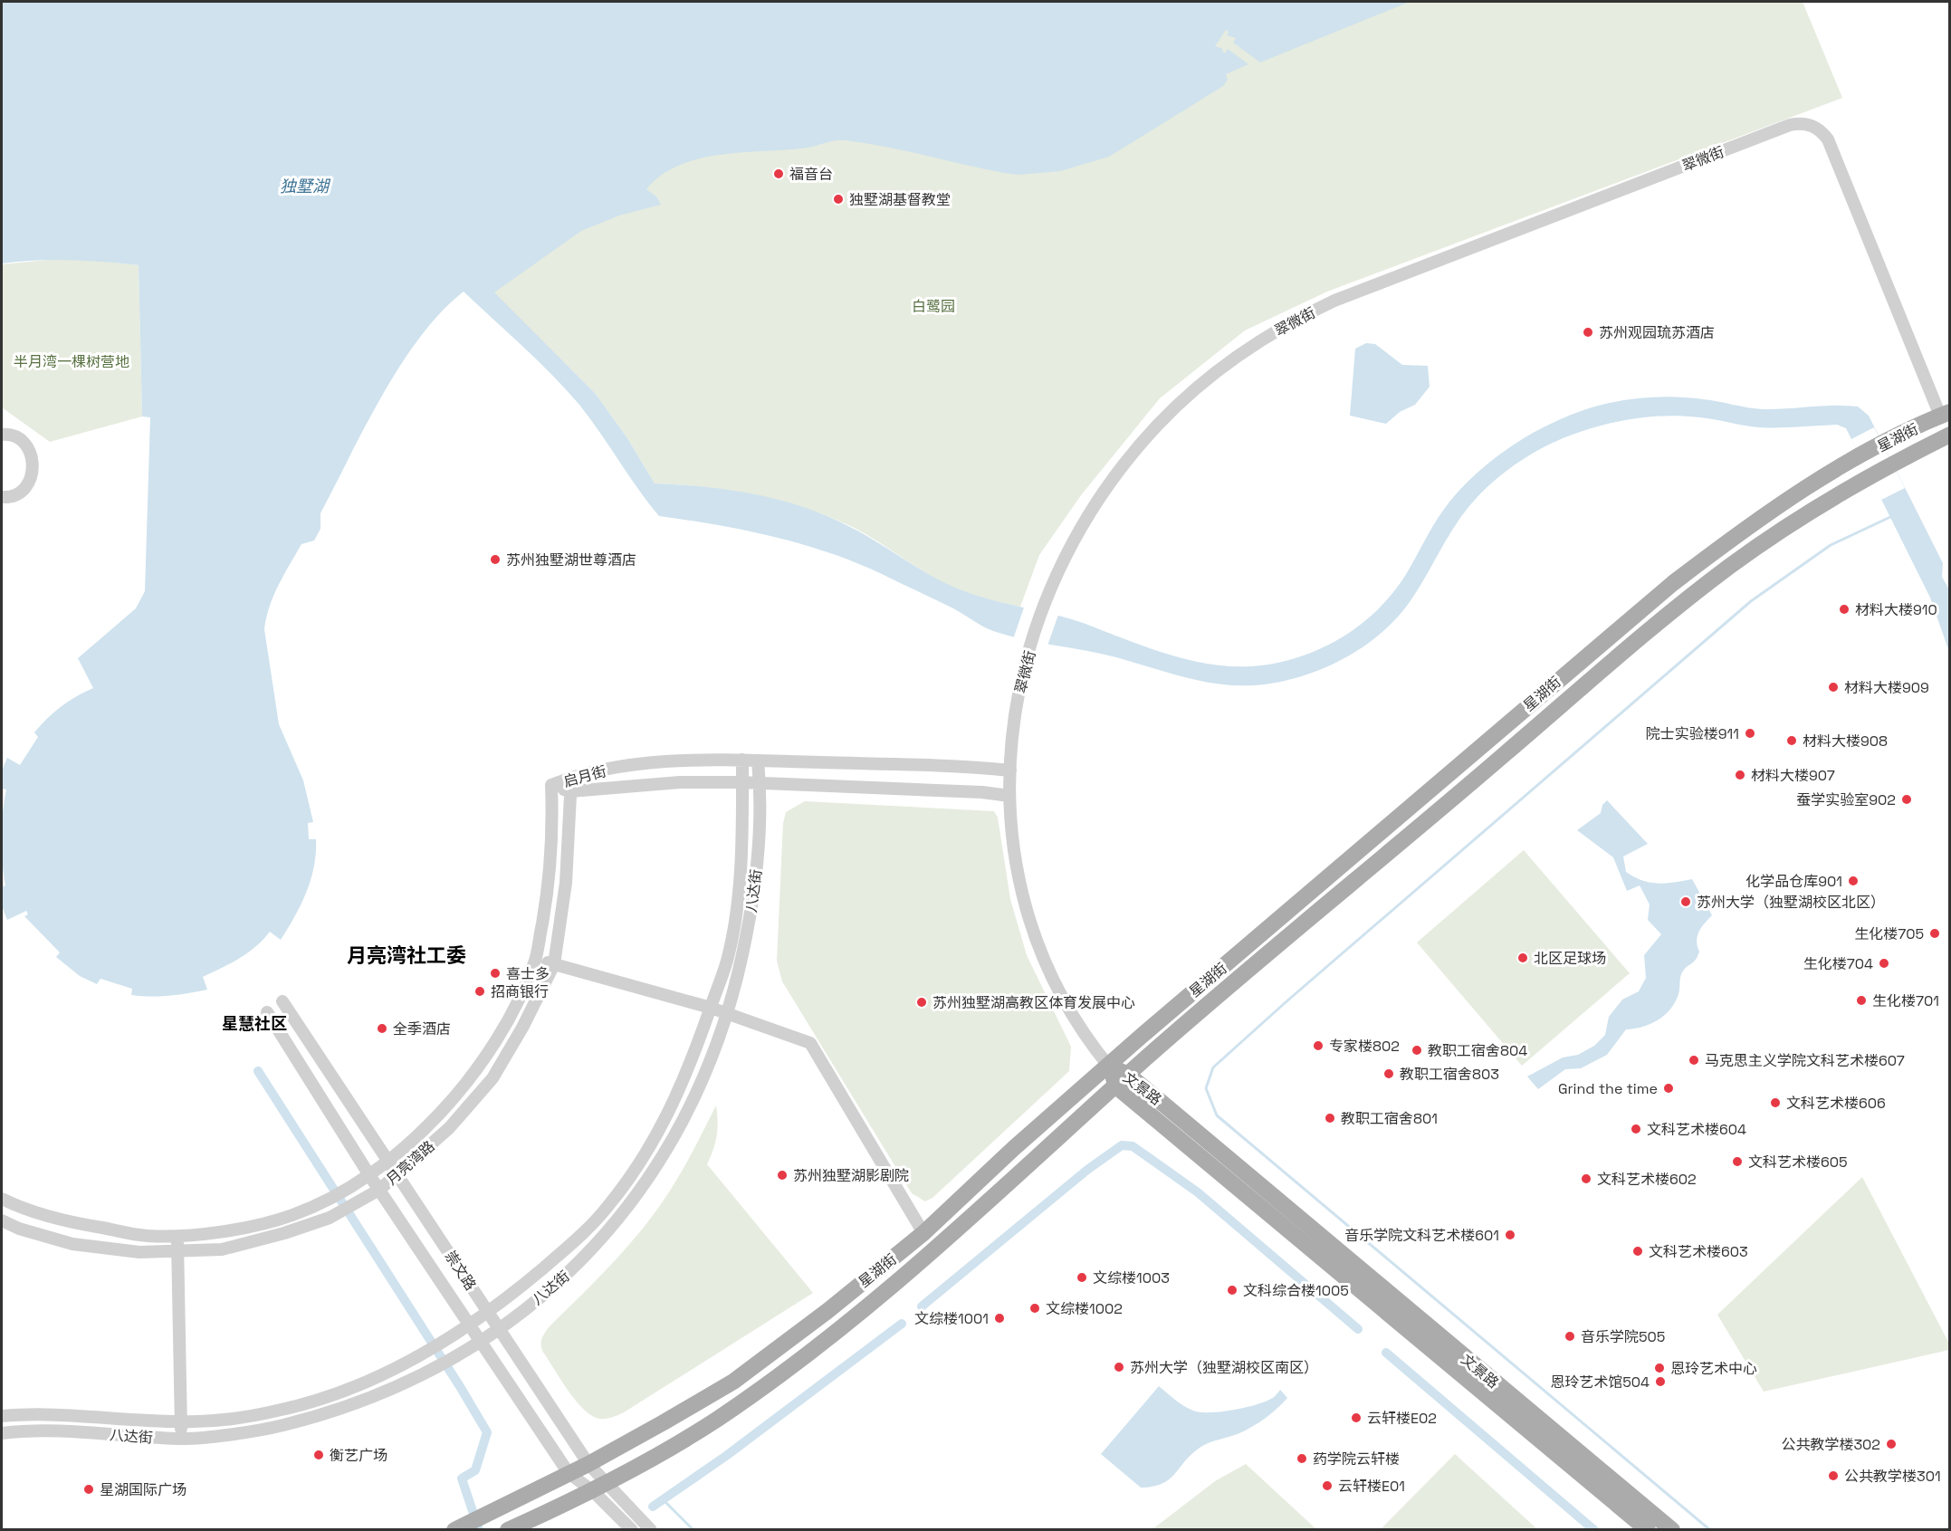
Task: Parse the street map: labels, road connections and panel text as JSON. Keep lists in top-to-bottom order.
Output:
{
  "streets": {
    "main road": ["星湖街", "文景路"],
    "street": [
      "翠微街",
      "启月街",
      "八达街",
      "月亮湾路",
      "崇文路"
    ]
  },
  "crossings": [
    ["翠微街", "星湖街"],
    ["翠微街", "启月街"],
    ["翠微街", "文景路"],
    ["星湖街", "文景路"],
    ["星湖街", "崇文路"],
    ["启月街", "八达街"],
    ["启月街", "月亮湾路"],
    ["八达街", "崇文路"],
    ["月亮湾路", "崇文路"]
  ],
  "districts": ["月亮湾社工委", "星慧社区"],
  "water": ["独墅湖"],
  "parks": ["白鹭园", "半月湾一棵树营地"],
  "places": [
    "福音台",
    "独墅湖基督教堂",
    "苏州观园琉苏酒店",
    "苏州独墅湖世尊酒店",
    "材料大楼910",
    "材料大楼909",
    "院士实验楼911",
    "材料大楼908",
    "材料大楼907",
    "蚕学实验室902",
    "化学品仓库901",
    "苏州大学（独墅湖校区北区）",
    "生化楼705",
    "北区足球场",
    "生化楼704",
    "喜士多",
    "招商银行",
    "生化楼701",
    "苏州独墅湖高教区体育发展中心",
    "全季酒店",
    "专家楼802",
    "教职工宿舍804",
    "马克思主义学院文科艺术楼607",
    "教职工宿舍803",
    "Grind the time",
    "文科艺术楼606",
    "教职工宿舍801",
    "文科艺术楼604",
    "文科艺术楼605",
    "苏州独墅湖影剧院",
    "文科艺术楼602",
    "音乐学院文科艺术楼601",
    "文科艺术楼603",
    "文综楼1003",
    "文科综合楼1005",
    "文综楼1002",
    "文综楼1001",
    "音乐学院505",
    "苏州大学（独墅湖校区南区）",
    "恩玲艺术中心",
    "恩玲艺术馆504",
    "云轩楼E02",
    "公共教学楼302",
    "衡艺广场",
    "药学院云轩楼",
    "公共教学楼301",
    "云轩楼E01",
    "星湖国际广场"
  ]
}
